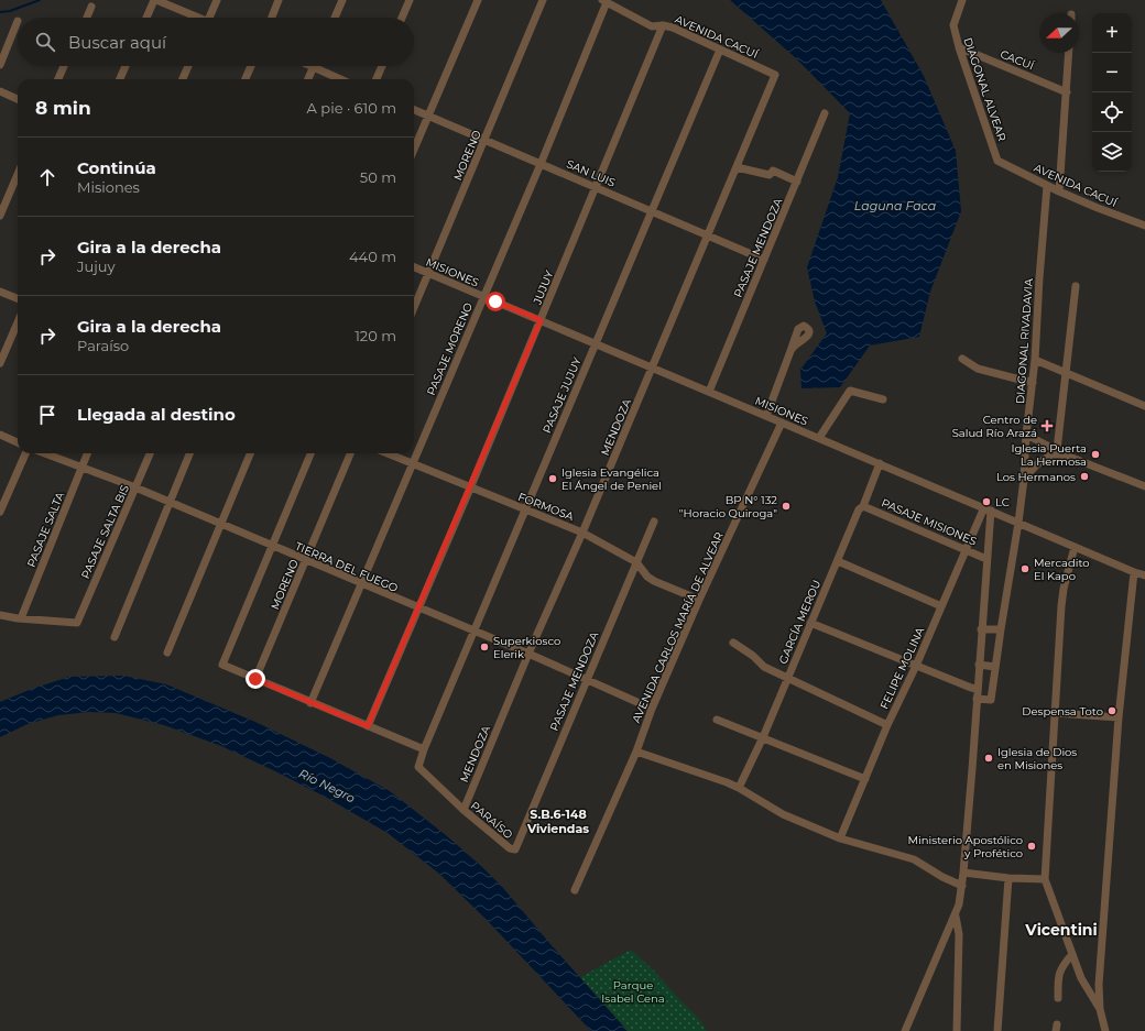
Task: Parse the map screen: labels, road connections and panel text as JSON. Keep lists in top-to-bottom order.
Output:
{
  "streets": {
    "street": [
      "AVENIDA CACUÍ",
      "CACUÍ",
      "DIAGONAL ALVEAR",
      "MORENO",
      "SAN LUIS",
      "PASAJE MENDOZA",
      "MISIONES",
      "JUJUY",
      "DIAGONAL RIVADAVIA",
      "PASAJE MORENO",
      "PASAJE JUJUY",
      "MENDOZA",
      "FORMOSA",
      "PASAJE MISIONES",
      "PASAJE SALTA",
      "PASAJE SALTA BIS",
      "TIERRA DEL FUEGO",
      "GARCÍA MEROU",
      "AVENIDA CARLOS MARÍA DE ALVEAR",
      "FELIPE MOLINA",
      "PARAÍSO"
    ]
  },
  "crossings": [
    ["AVENIDA CACUÍ", "DIAGONAL ALVEAR"],
    ["AVENIDA CACUÍ", "JUJUY"],
    ["AVENIDA CACUÍ", "DIAGONAL RIVADAVIA"],
    ["AVENIDA CACUÍ", "PASAJE MORENO"],
    ["AVENIDA CACUÍ", "PASAJE JUJUY"],
    ["AVENIDA CACUÍ", "MENDOZA"],
    ["CACUÍ", "DIAGONAL ALVEAR"],
    ["MORENO", "SAN LUIS"],
    ["MORENO", "MISIONES"],
    ["MORENO", "TIERRA DEL FUEGO"],
    ["SAN LUIS", "PASAJE MENDOZA"],
    ["SAN LUIS", "JUJUY"],
    ["SAN LUIS", "PASAJE MORENO"],
    ["SAN LUIS", "PASAJE JUJUY"],
    ["SAN LUIS", "MENDOZA"],
    ["PASAJE MENDOZA", "MISIONES"],
    ["PASAJE MENDOZA", "FORMOSA"],
    ["PASAJE MENDOZA", "TIERRA DEL FUEGO"],
    ["PASAJE MENDOZA", "PARAÍSO"],
    ["MISIONES", "JUJUY"],
    ["MISIONES", "DIAGONAL RIVADAVIA"],
    ["MISIONES", "PASAJE MORENO"],
    ["MISIONES", "PASAJE JUJUY"],
    ["MISIONES", "MENDOZA"],
    ["MISIONES", "GARCÍA MEROU"],
    ["MISIONES", "AVENIDA CARLOS MARÍA DE ALVEAR"],
    ["MISIONES", "FELIPE MOLINA"],
    ["JUJUY", "FORMOSA"],
    ["JUJUY", "TIERRA DEL FUEGO"],
    ["PASAJE MORENO", "FORMOSA"],
    ["PASAJE MORENO", "TIERRA DEL FUEGO"],
    ["PASAJE JUJUY", "FORMOSA"],
    ["PASAJE JUJUY", "TIERRA DEL FUEGO"],
    ["PASAJE JUJUY", "PARAÍSO"],
    ["MENDOZA", "FORMOSA"],
    ["MENDOZA", "TIERRA DEL FUEGO"],
    ["MENDOZA", "PARAÍSO"],
    ["FORMOSA", "AVENIDA CARLOS MARÍA DE ALVEAR"],
    ["PASAJE MISIONES", "GARCÍA MEROU"],
    ["PASAJE MISIONES", "FELIPE MOLINA"],
    ["PASAJE SALTA", "PASAJE SALTA BIS"],
    ["PASAJE SALTA", "TIERRA DEL FUEGO"],
    ["PASAJE SALTA BIS", "TIERRA DEL FUEGO"],
    ["TIERRA DEL FUEGO", "AVENIDA CARLOS MARÍA DE ALVEAR"]
  ],
  "districts": ["S.B.6-148 Viviendas", "Vicentini"],
  "water": ["Laguna Faca", "Río Negro"],
  "parks": ["Parque Isabel Cena"],
  "places": {
    "health": ["Centro de Salud Río Arazá"],
    "other": [
      "Iglesia Puerta La Hermosa",
      "Los Hermanos",
      "Iglesia Evangélica El Ángel de Peniel",
      "LC",
      "BP N° 132 \"Horacio Quiroga\"",
      "Mercadito El Kapo",
      "Superkiosco Elerik",
      "Despensa Toto",
      "Iglesia de Dios en Misiones",
      "Ministerio Apostólico y Profético"
    ]
  },
  "north": "left",
  "page": {
    "map_buttons": ["+", "−"],
    "search": "Buscar aquí",
    "heading": ["8 min", "A pie · 610 m"],
    "list": [
      ["Continúa", "Misiones", "50 m"],
      ["Gira a la derecha", "Jujuy", "440 m"],
      ["Gira a la derecha", "Paraíso", "120 m"],
      "Llegada al destino"
    ]
  }
}
